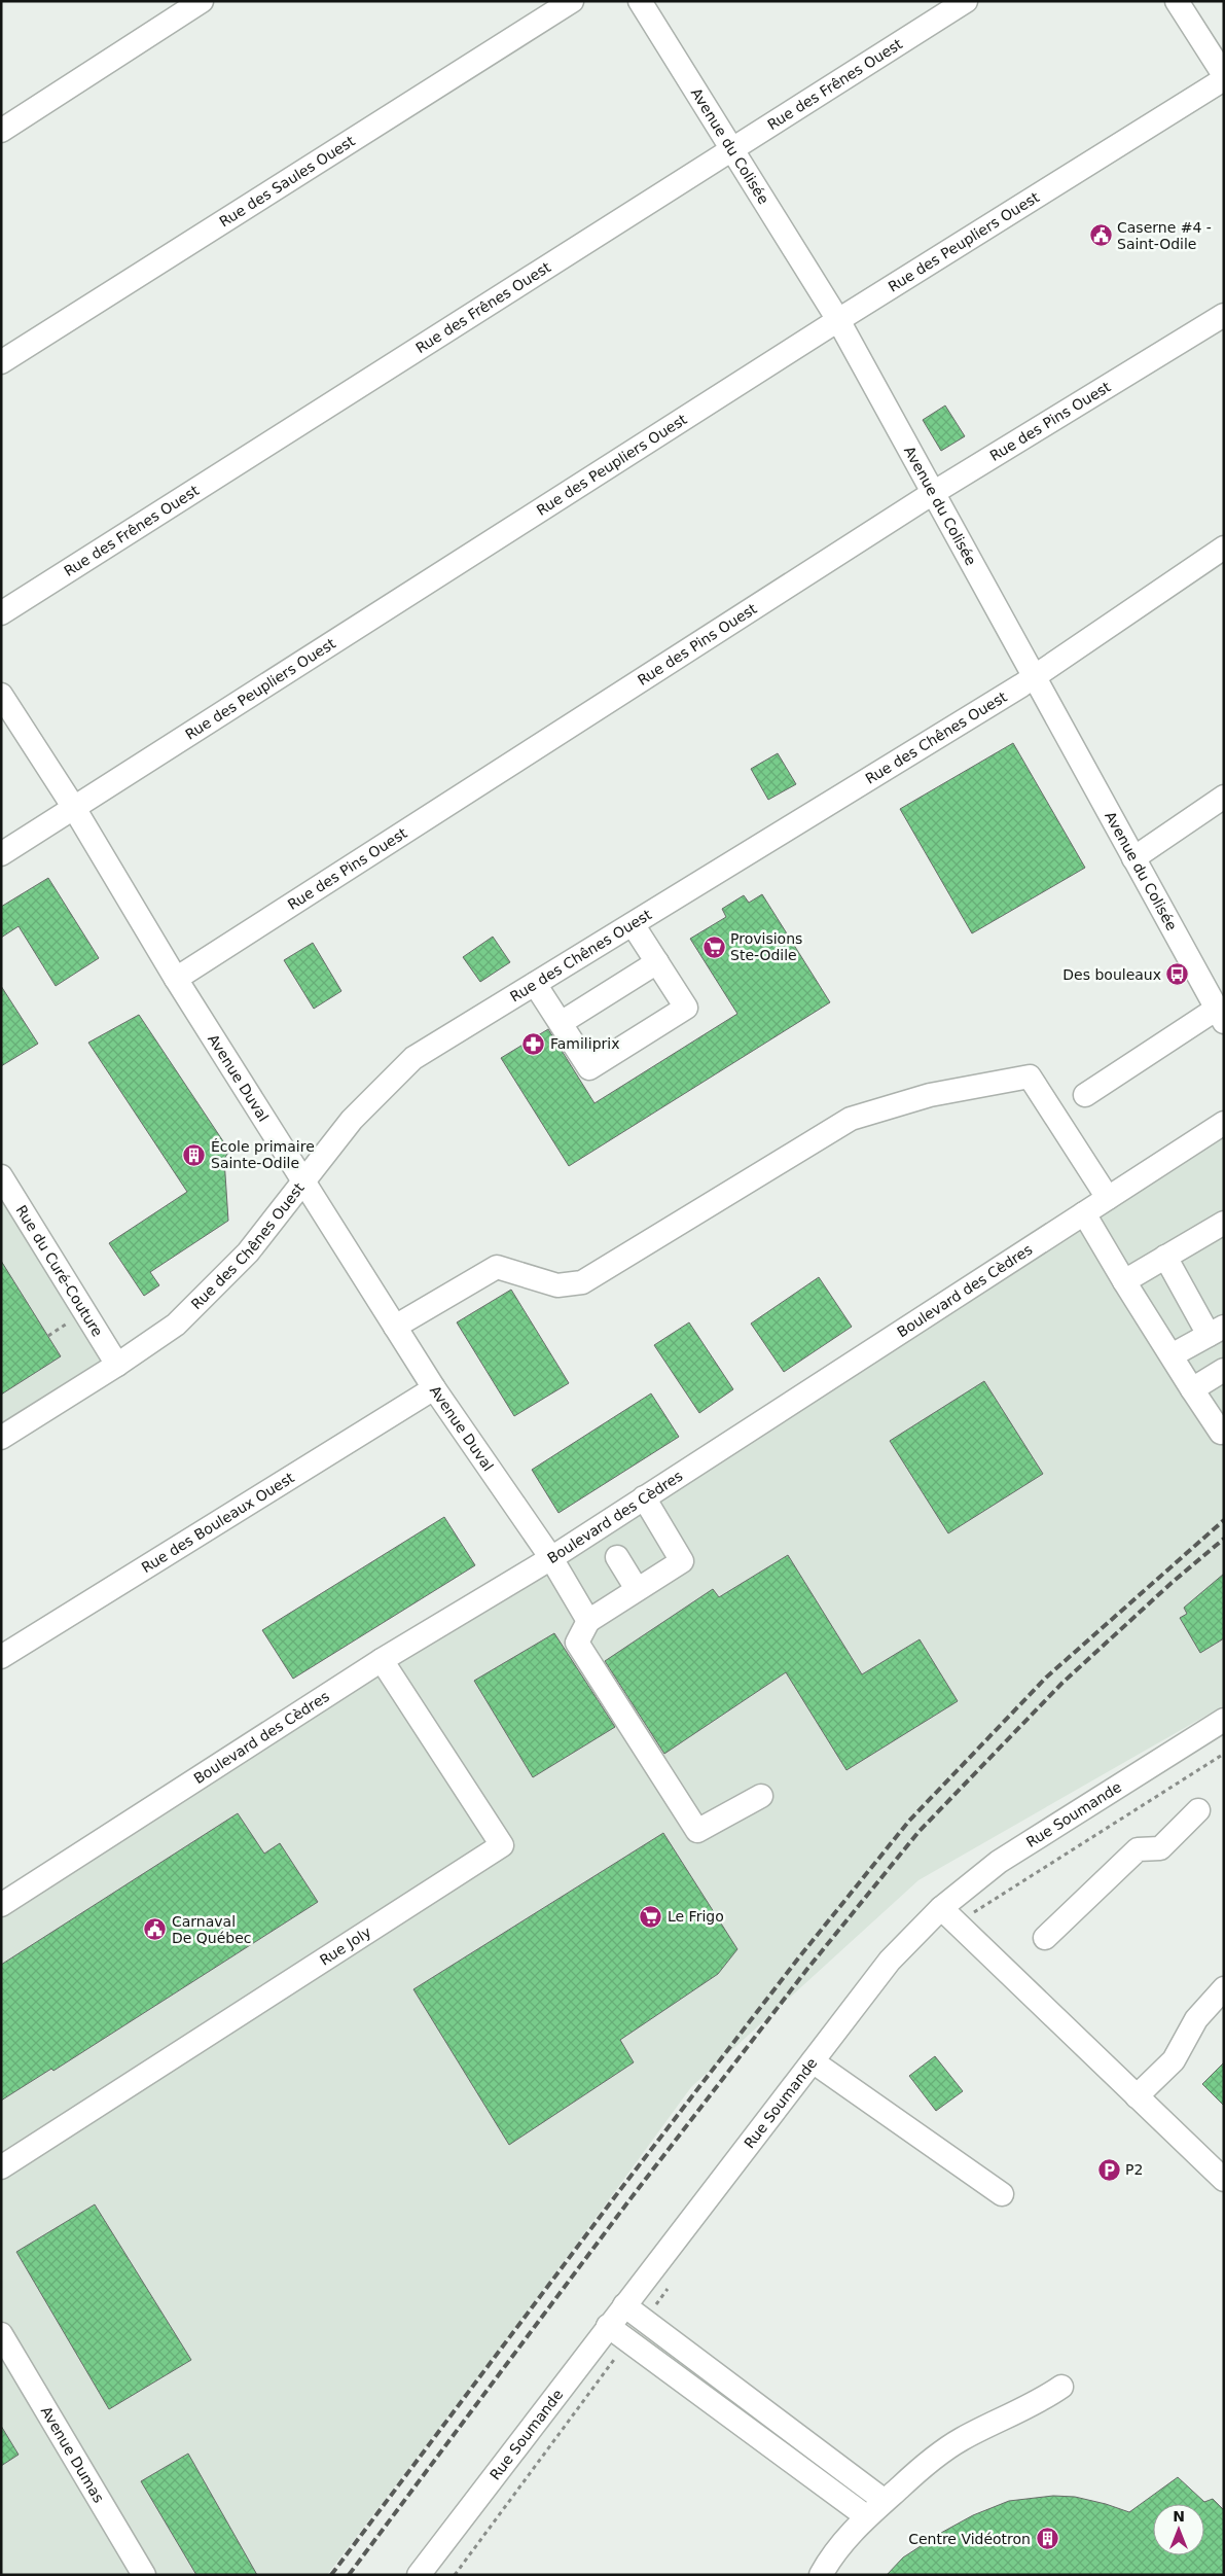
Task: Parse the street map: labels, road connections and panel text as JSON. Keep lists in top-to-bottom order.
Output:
{
  "streets": {
    "street": [
      "Rue des Frênes Ouest",
      "Avenue du Colisée",
      "Rue des Saules Ouest",
      "Rue des Peupliers Ouest",
      "Rue des Pins Ouest",
      "Rue des Chênes Ouest",
      "Avenue Duval",
      "Rue du Curé-Couture",
      "Boulevard des Cèdres",
      "Rue des Bouleaux Ouest",
      "Rue Soumande",
      "Rue Joly",
      "Avenue Dumas"
    ]
  },
  "crossings": [
    ["Rue des Frênes Ouest", "Avenue du Colisée"],
    ["Avenue du Colisée", "Rue des Peupliers Ouest"],
    ["Avenue du Colisée", "Rue des Pins Ouest"],
    ["Avenue du Colisée", "Rue des Chênes Ouest"],
    ["Rue des Peupliers Ouest", "Avenue Duval"],
    ["Rue des Pins Ouest", "Avenue Duval"],
    ["Rue des Chênes Ouest", "Avenue Duval"],
    ["Rue des Chênes Ouest", "Rue du Curé-Couture"],
    ["Avenue Duval", "Boulevard des Cèdres"],
    ["Avenue Duval", "Rue des Bouleaux Ouest"],
    ["Boulevard des Cèdres", "Rue Joly"]
  ],
  "places": {
    "public building": ["Caserne #4 - Saint-Odile", "Carnaval De Québec"],
    "supermarket": ["Provisions Ste-Odile", "Le Frigo"],
    "bus stop": ["Des bouleaux"],
    "pharmacy": ["Familiprix"],
    "building": ["École primaire Sainte-Odile", "Centre Vidéotron"],
    "parking": ["P2"]
  },
  "north": "top"
}
